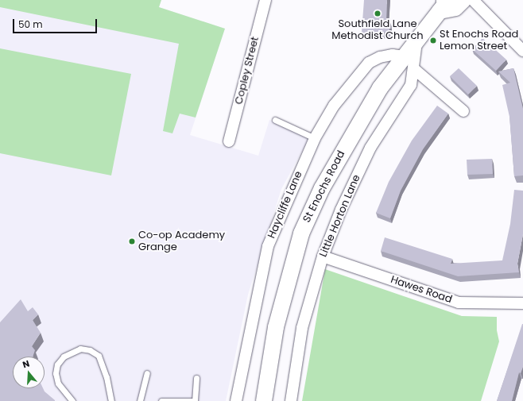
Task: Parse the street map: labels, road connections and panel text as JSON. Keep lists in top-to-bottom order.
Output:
{
  "streets": {
    "street": [
      "Copley Street",
      "St Enochs Road",
      "Haycliffe Lane",
      "Little Horton Lane",
      "Hawes Road"
    ]
  },
  "crossings": [
    ["St Enochs Road", "Haycliffe Lane"],
    ["St Enochs Road", "Little Horton Lane"],
    ["Haycliffe Lane", "Little Horton Lane"],
    ["Little Horton Lane", "Hawes Road"]
  ],
  "places": ["Southfield Lane Methodist Church", "St Enochs Road Lemon Street", "Co-op Academy Grange"],
  "scale_bar": "50 m",
  "north": "top"
}
